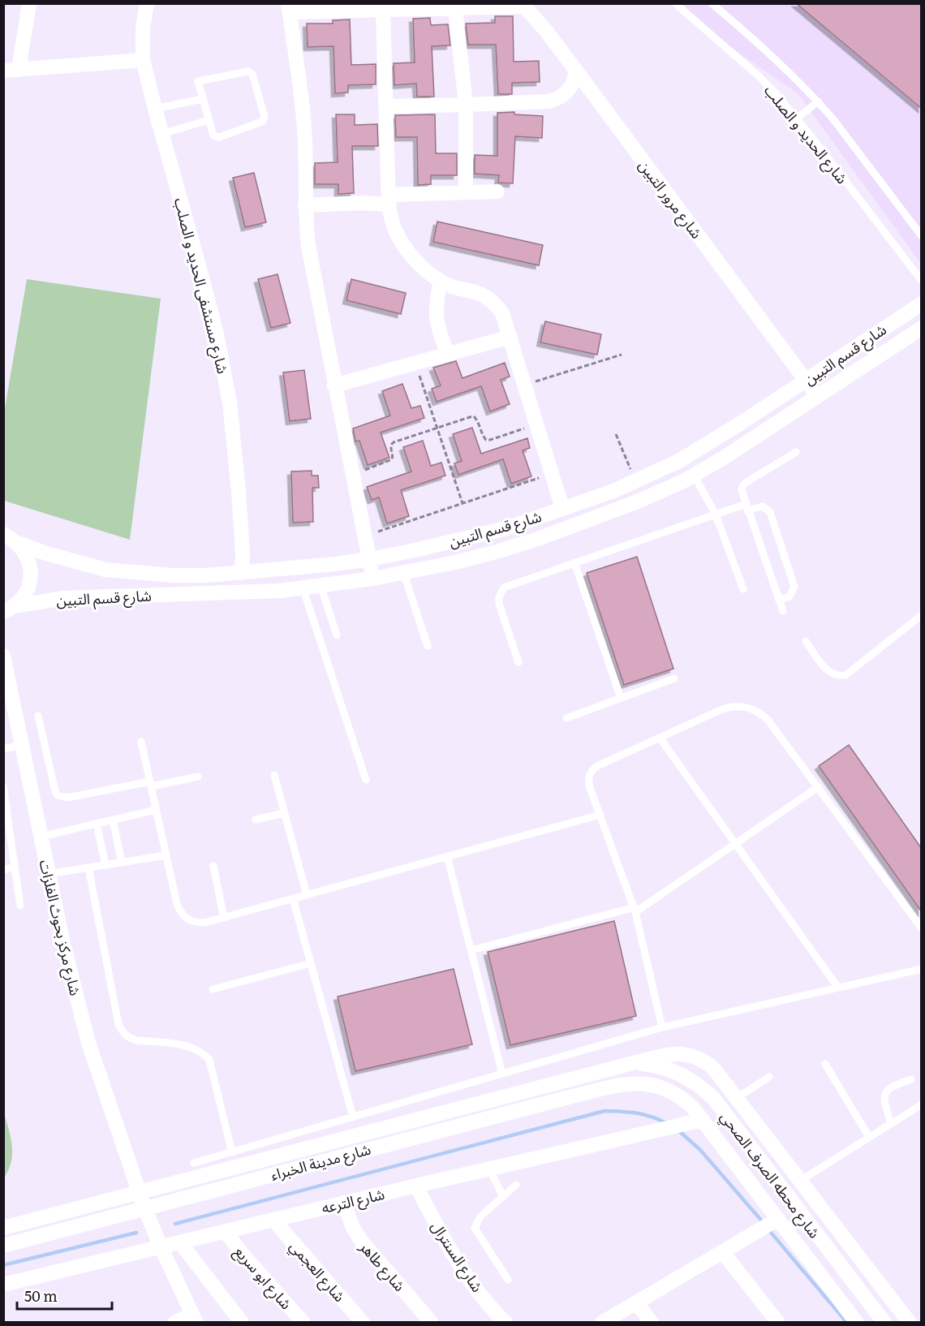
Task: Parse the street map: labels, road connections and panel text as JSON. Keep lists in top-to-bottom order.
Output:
{
  "streets": {
    "street": [
      "شارع مرور التبين",
      "شارع مستشفى الحديد و الصلب",
      "شارع قسم التبين",
      "شارع مركز بحوث الفلزات",
      "شارع مدينة الخبراء",
      "شارع محطه الصرف الصحي",
      "شارع الترعه",
      "شارع السنترال",
      "شارع طاهر",
      "شارع العجمي",
      "شارع ابو سريع"
    ],
    "lane": ["شارع الحديد و الصلب"]
  },
  "crossings": [
    ["شارع مرور التبين", "شارع قسم التبين"],
    ["شارع مستشفى الحديد و الصلب", "شارع قسم التبين"],
    ["شارع مركز بحوث الفلزات", "شارع مدينة الخبراء"],
    ["شارع مركز بحوث الفلزات", "شارع الترعه"],
    ["شارع مدينة الخبراء", "شارع محطه الصرف الصحي"],
    ["شارع محطه الصرف الصحي", "شارع الترعه"],
    ["شارع الترعه", "شارع السنترال"],
    ["شارع الترعه", "شارع طاهر"],
    ["شارع الترعه", "شارع العجمي"],
    ["شارع الترعه", "شارع ابو سريع"]
  ],
  "scale_bar": "50 m"
}
